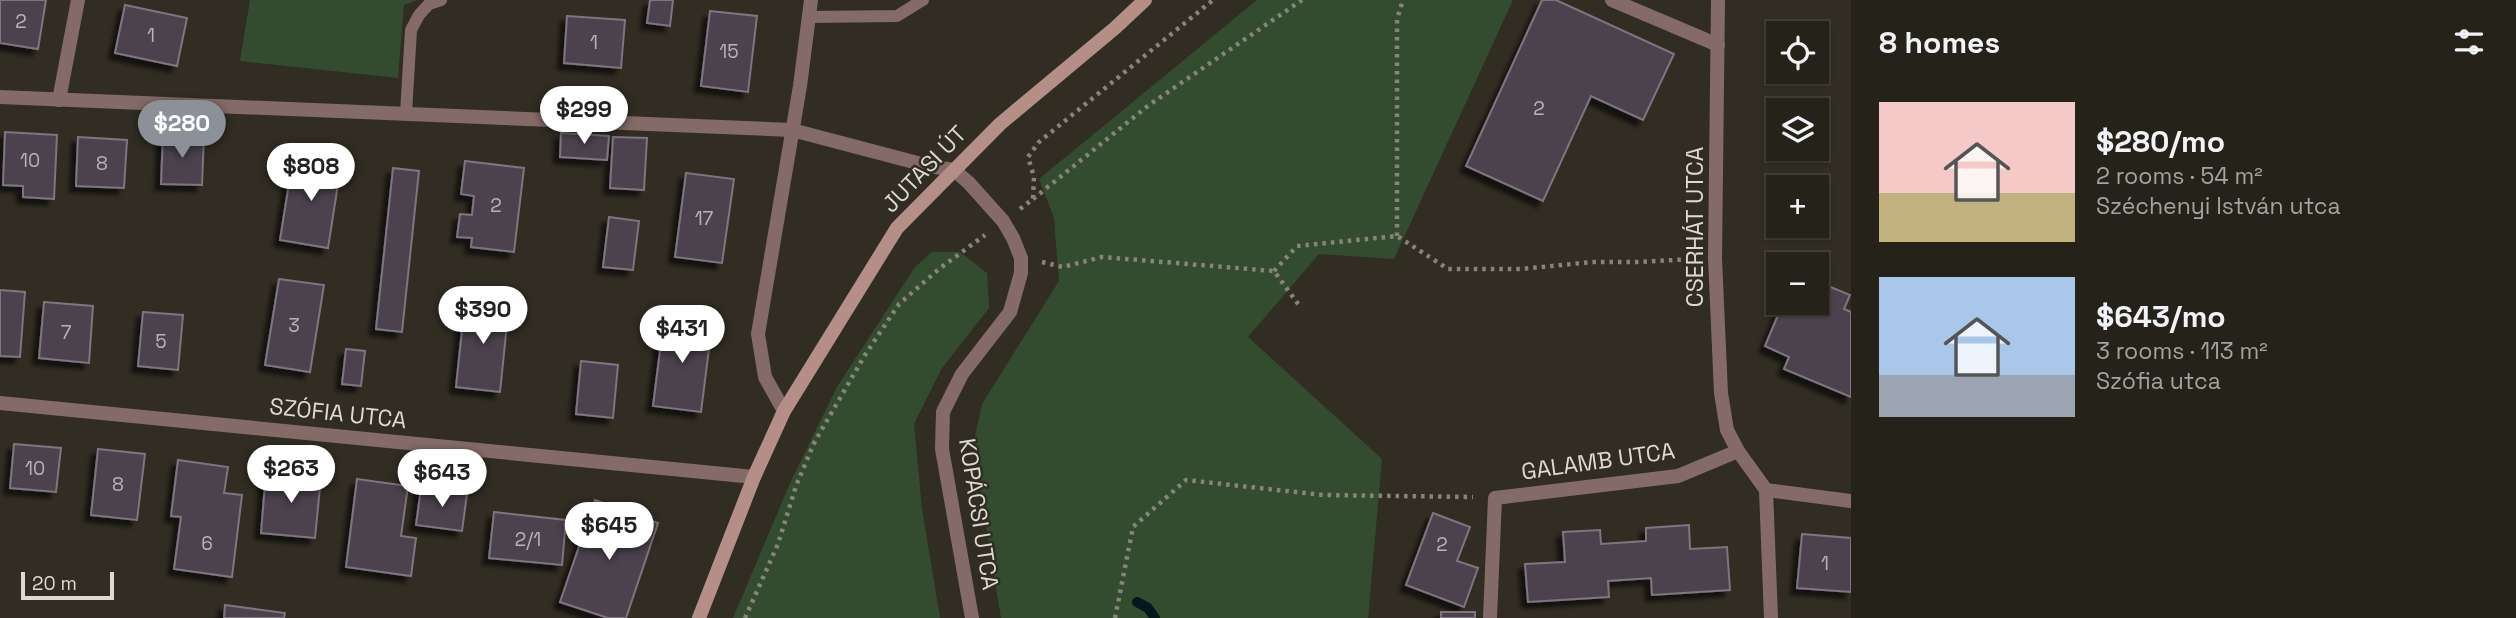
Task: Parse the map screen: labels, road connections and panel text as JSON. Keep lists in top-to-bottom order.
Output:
{
  "streets": {
    "street": [
      "JUTASI ÚT",
      "CSERHÁT UTCA",
      "SZÓFIA UTCA",
      "GALAMB UTCA",
      "KOPÁCSI UTCA"
    ]
  },
  "crossings": [
    ["JUTASI ÚT", "SZÓFIA UTCA"],
    ["CSERHÁT UTCA", "GALAMB UTCA"]
  ],
  "house_numbers": [
    "2",
    "1",
    "1",
    "15",
    "2",
    "10",
    "8",
    "2",
    "17",
    "3",
    "7",
    "5",
    "10",
    "8",
    "2/1",
    "6",
    "2",
    "1"
  ],
  "scale_bar": "20 m",
  "page": {
    "heading": "8 homes",
    "map_buttons": ["+", "−"],
    "list": [
      {
        "name": "$280/mo",
        "note": "2 rooms · 54 m² · Széchenyi István utca"
      },
      {
        "name": "$643/mo",
        "note": "3 rooms · 113 m² · Szófia utca"
      }
    ],
    "price": [
      "$299",
      "$280",
      "$808",
      "$390",
      "$431",
      "$263",
      "$643",
      "$645"
    ],
    "scale": "20 m"
  }
}
